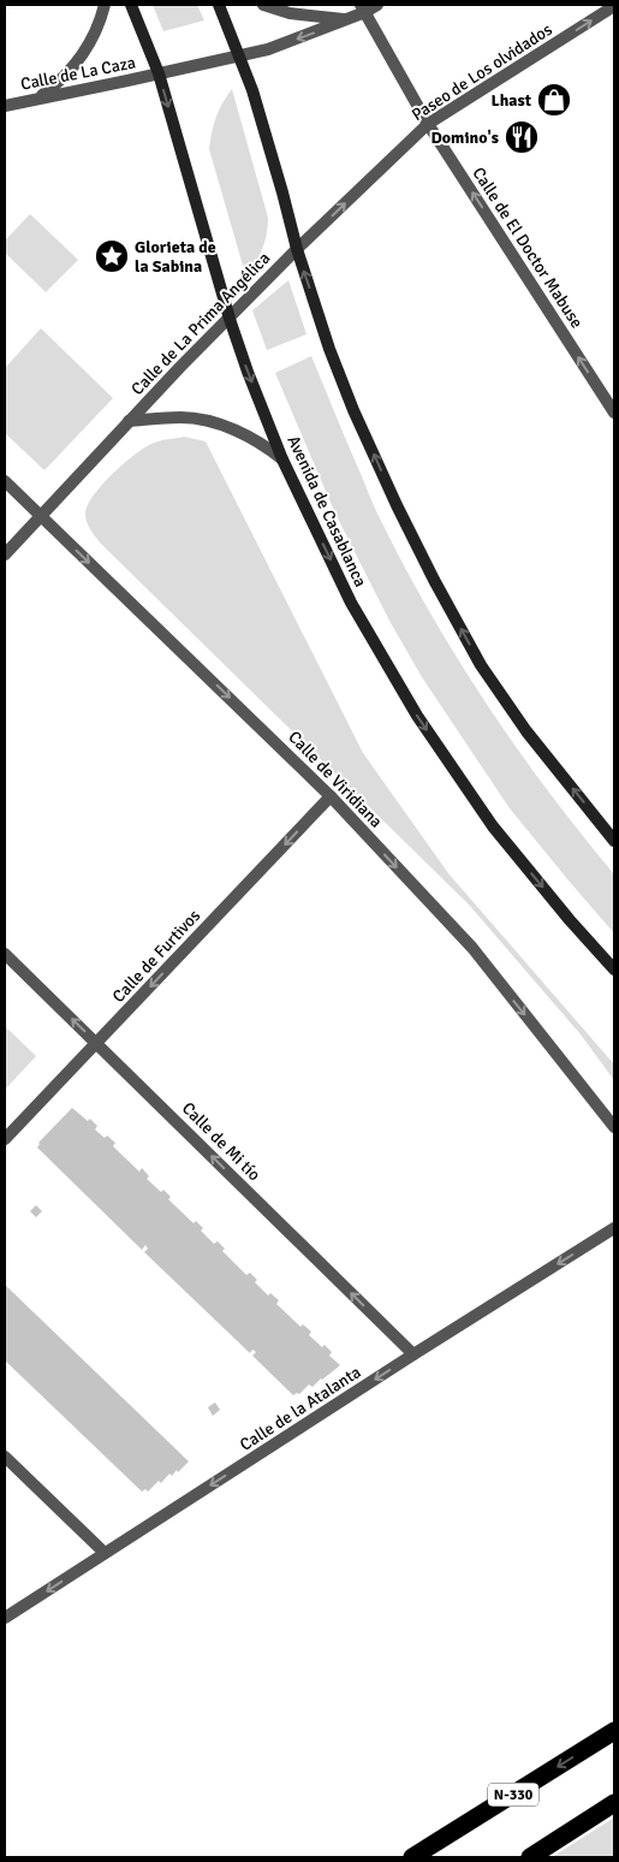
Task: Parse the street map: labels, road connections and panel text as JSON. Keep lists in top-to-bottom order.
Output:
{
  "streets": {
    "highway": ["N-330"],
    "main road": ["Avenida de Casablanca"],
    "street": [
      "Paseo de Los olvidados",
      "Calle de La Caza",
      "Calle de El Doctor Mabuse",
      "Calle de La Prima Angélica",
      "Calle de Viridiana",
      "Calle de Furtivos",
      "Calle de Mi tío",
      "Calle de la Atalanta"
    ]
  },
  "crossings": [
    ["Paseo de Los olvidados", "Calle de El Doctor Mabuse"],
    ["Paseo de Los olvidados", "Calle de La Prima Angélica"],
    ["Calle de La Caza", "Avenida de Casablanca"],
    ["Calle de La Prima Angélica", "Avenida de Casablanca"],
    ["Calle de La Prima Angélica", "Calle de Viridiana"],
    ["Calle de Viridiana", "Calle de Furtivos"],
    ["Calle de Furtivos", "Calle de Mi tío"],
    ["Calle de Mi tío", "Calle de la Atalanta"]
  ],
  "one_way": [
    "Paseo de Los olvidados",
    "Calle de El Doctor Mabuse",
    "Calle de Viridiana",
    "Calle de Furtivos",
    "Calle de Mi tío",
    "Calle de la Atalanta"
  ],
  "places": {
    "shop": ["Lhast"],
    "restaurant": ["Domino's"],
    "place": ["Glorieta de la Sabina"]
  }
}
